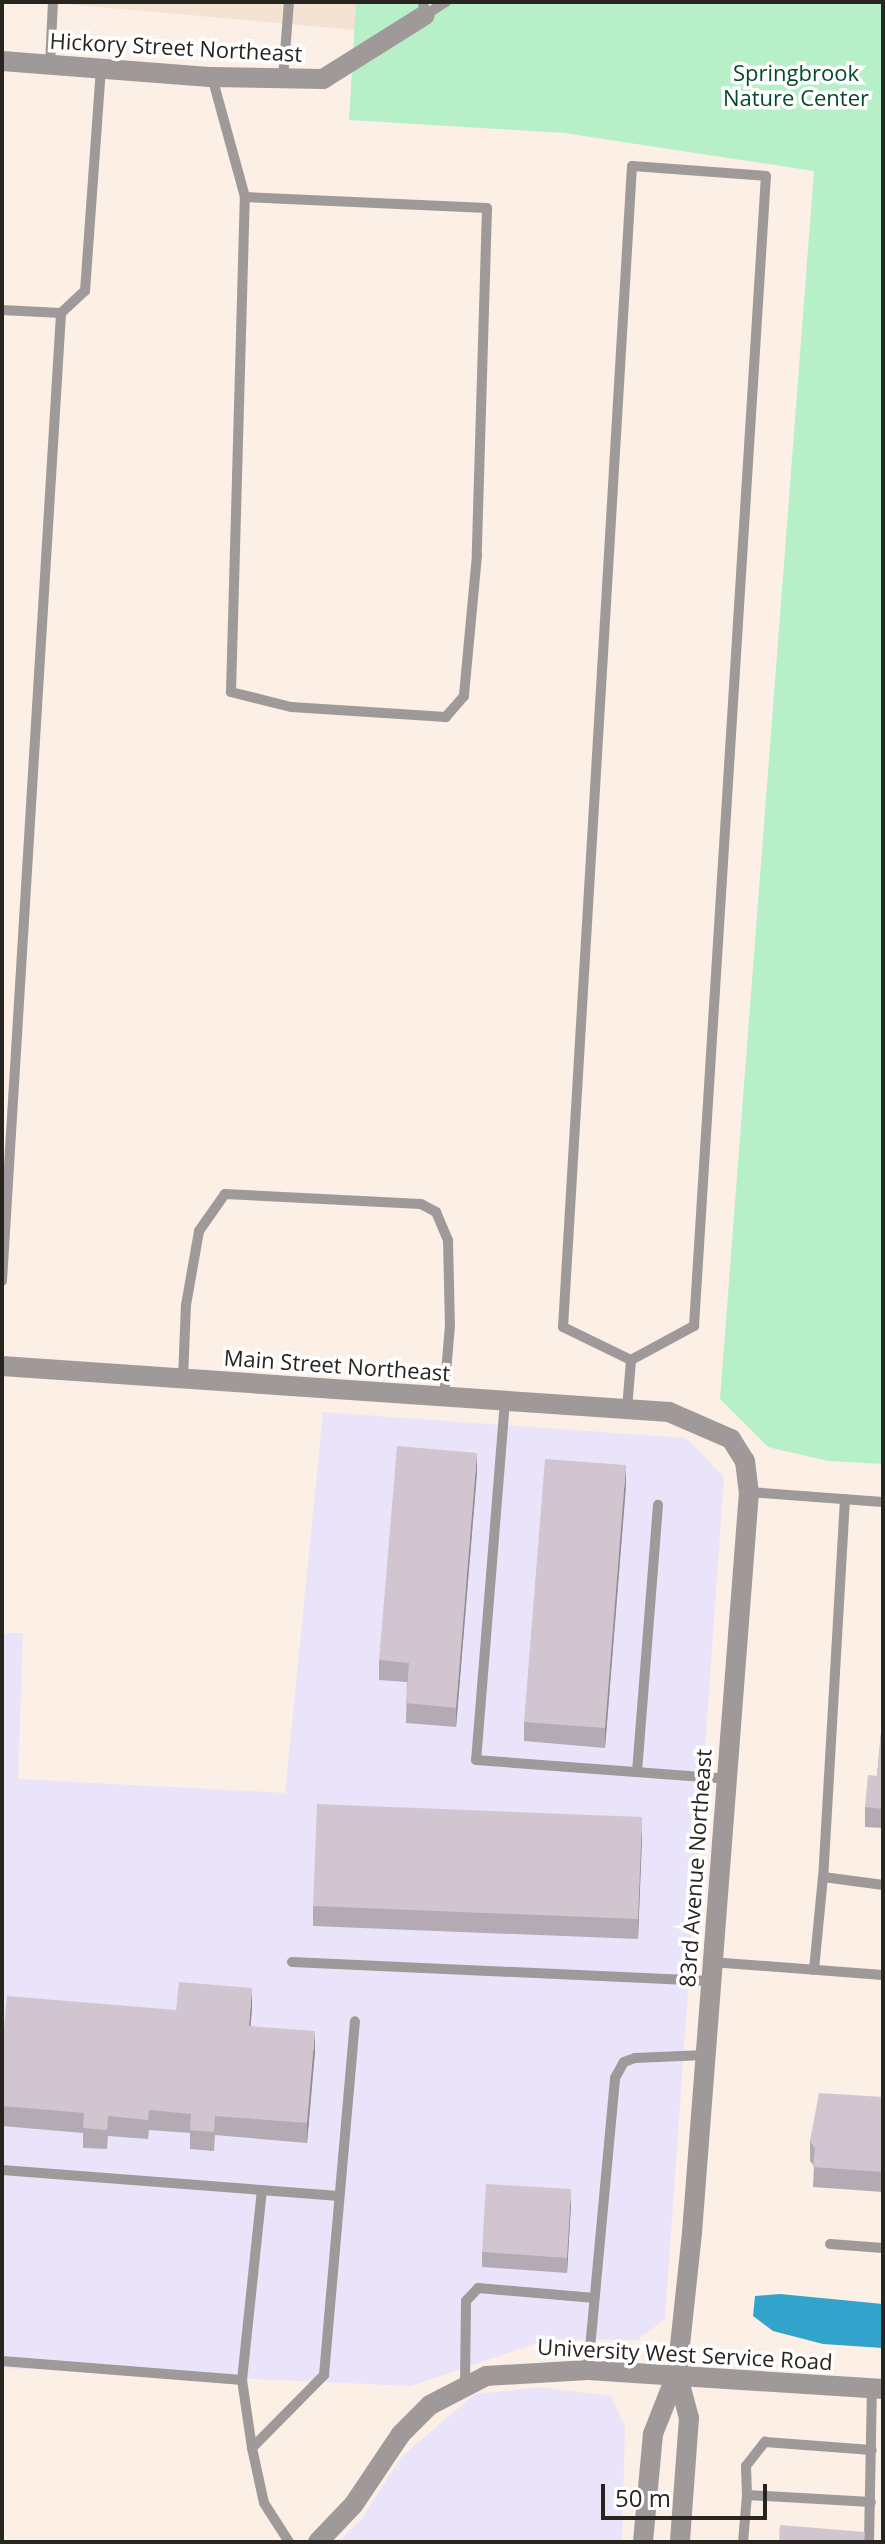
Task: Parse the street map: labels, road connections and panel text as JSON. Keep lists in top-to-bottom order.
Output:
{
  "streets": {
    "street": [
      "Hickory Street Northeast",
      "Main Street Northeast",
      "83rd Avenue Northeast",
      "University West Service Road"
    ]
  },
  "crossings": [
    ["Main Street Northeast", "83rd Avenue Northeast"],
    ["83rd Avenue Northeast", "University West Service Road"]
  ],
  "parks": ["Springbrook Nature Center"],
  "scale_bar": "50 m"
}
